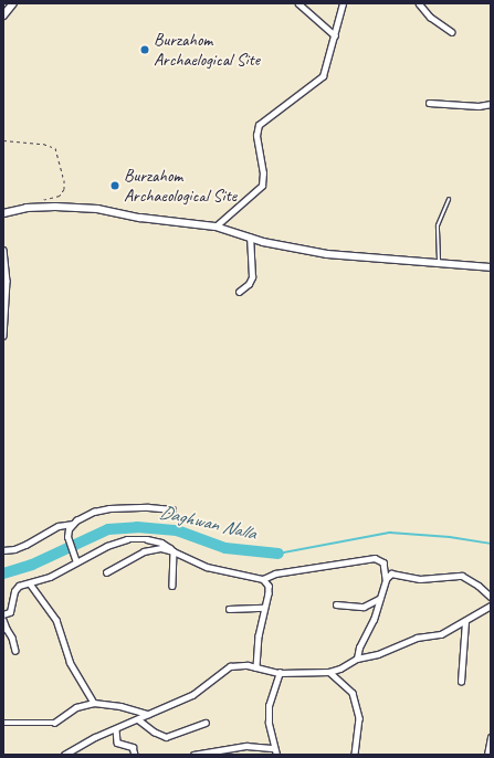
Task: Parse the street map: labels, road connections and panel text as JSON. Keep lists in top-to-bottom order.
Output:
{
  "water": ["Daghwan Nalla"],
  "places": ["Burzahom Archaelogical Site", "Burzahom Archaeological Site"]
}
